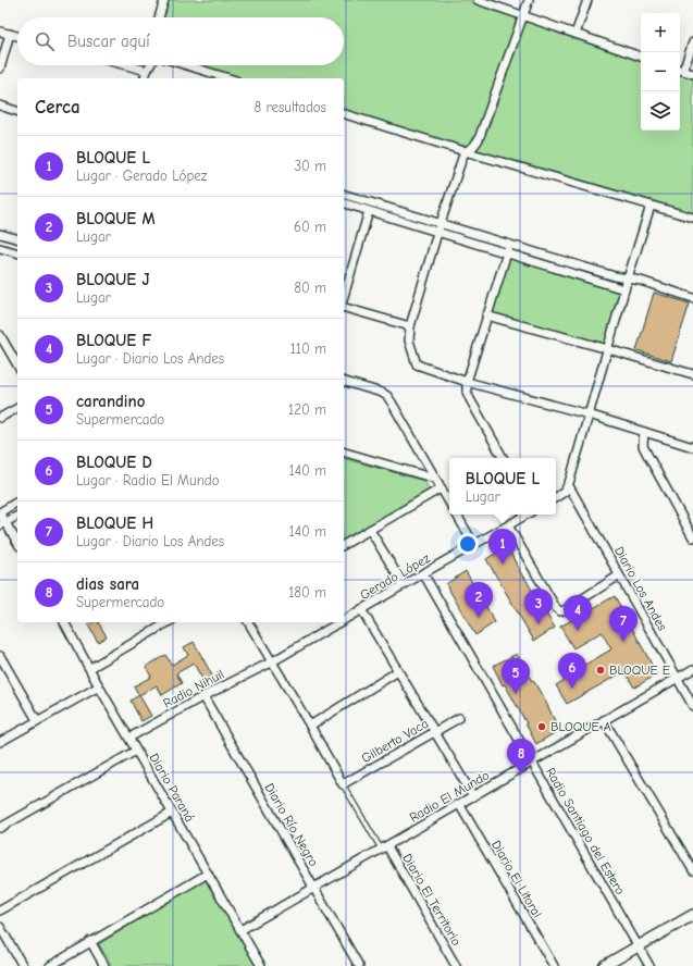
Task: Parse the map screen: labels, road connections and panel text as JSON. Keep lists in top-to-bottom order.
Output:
{
  "streets": {
    "street": [
      "Gerado López",
      "Diario Los Andes",
      "Radio Nihuil",
      "Gilberto Vaca",
      "Diario Paraná",
      "Radio El Mundo",
      "Diario Río Negro",
      "Radio Santiago del Estero",
      "Diario El Litoral",
      "Diario El Territorio"
    ]
  },
  "crossings": [
    ["Gerado López", "Radio Nihuil"],
    ["Gerado López", "Radio Santiago del Estero"],
    ["Diario Los Andes", "Radio El Mundo"],
    ["Radio Nihuil", "Diario Paraná"],
    ["Radio Nihuil", "Diario Río Negro"],
    ["Diario Paraná", "Radio El Mundo"],
    ["Radio El Mundo", "Diario Río Negro"],
    ["Radio El Mundo", "Radio Santiago del Estero"],
    ["Radio El Mundo", "Diario El Litoral"],
    ["Radio El Mundo", "Diario El Territorio"]
  ],
  "places": ["BLOQUE E", "BLOQUE A"],
  "page": {
    "map_buttons": ["+", "−"],
    "search": "Buscar aquí",
    "heading": ["Cerca", "8 resultados"],
    "list": [
      {
        "mark": "1",
        "name": "BLOQUE L",
        "note": "Lugar · Gerado López",
        "value": "30 m"
      },
      {
        "mark": "2",
        "name": "BLOQUE M",
        "note": "Lugar",
        "value": "60 m"
      },
      {
        "mark": "3",
        "name": "BLOQUE J",
        "note": "Lugar",
        "value": "80 m"
      },
      {
        "mark": "4",
        "name": "BLOQUE F",
        "note": "Lugar · Diario Los Andes",
        "value": "110 m"
      },
      {
        "mark": "5",
        "name": "carandino",
        "note": "Supermercado",
        "value": "120 m"
      },
      {
        "mark": "6",
        "name": "BLOQUE D",
        "note": "Lugar · Radio El Mundo",
        "value": "140 m"
      },
      {
        "mark": "7",
        "name": "BLOQUE H",
        "note": "Lugar · Diario Los Andes",
        "value": "140 m"
      },
      {
        "mark": "8",
        "name": "dias sara",
        "note": "Supermercado",
        "value": "180 m"
      }
    ],
    "popup": ["BLOQUE L", "Lugar"],
    "pins": [
      "1",
      "2",
      "3",
      "4",
      "7",
      "6",
      "5",
      "8"
    ]
  }
}
